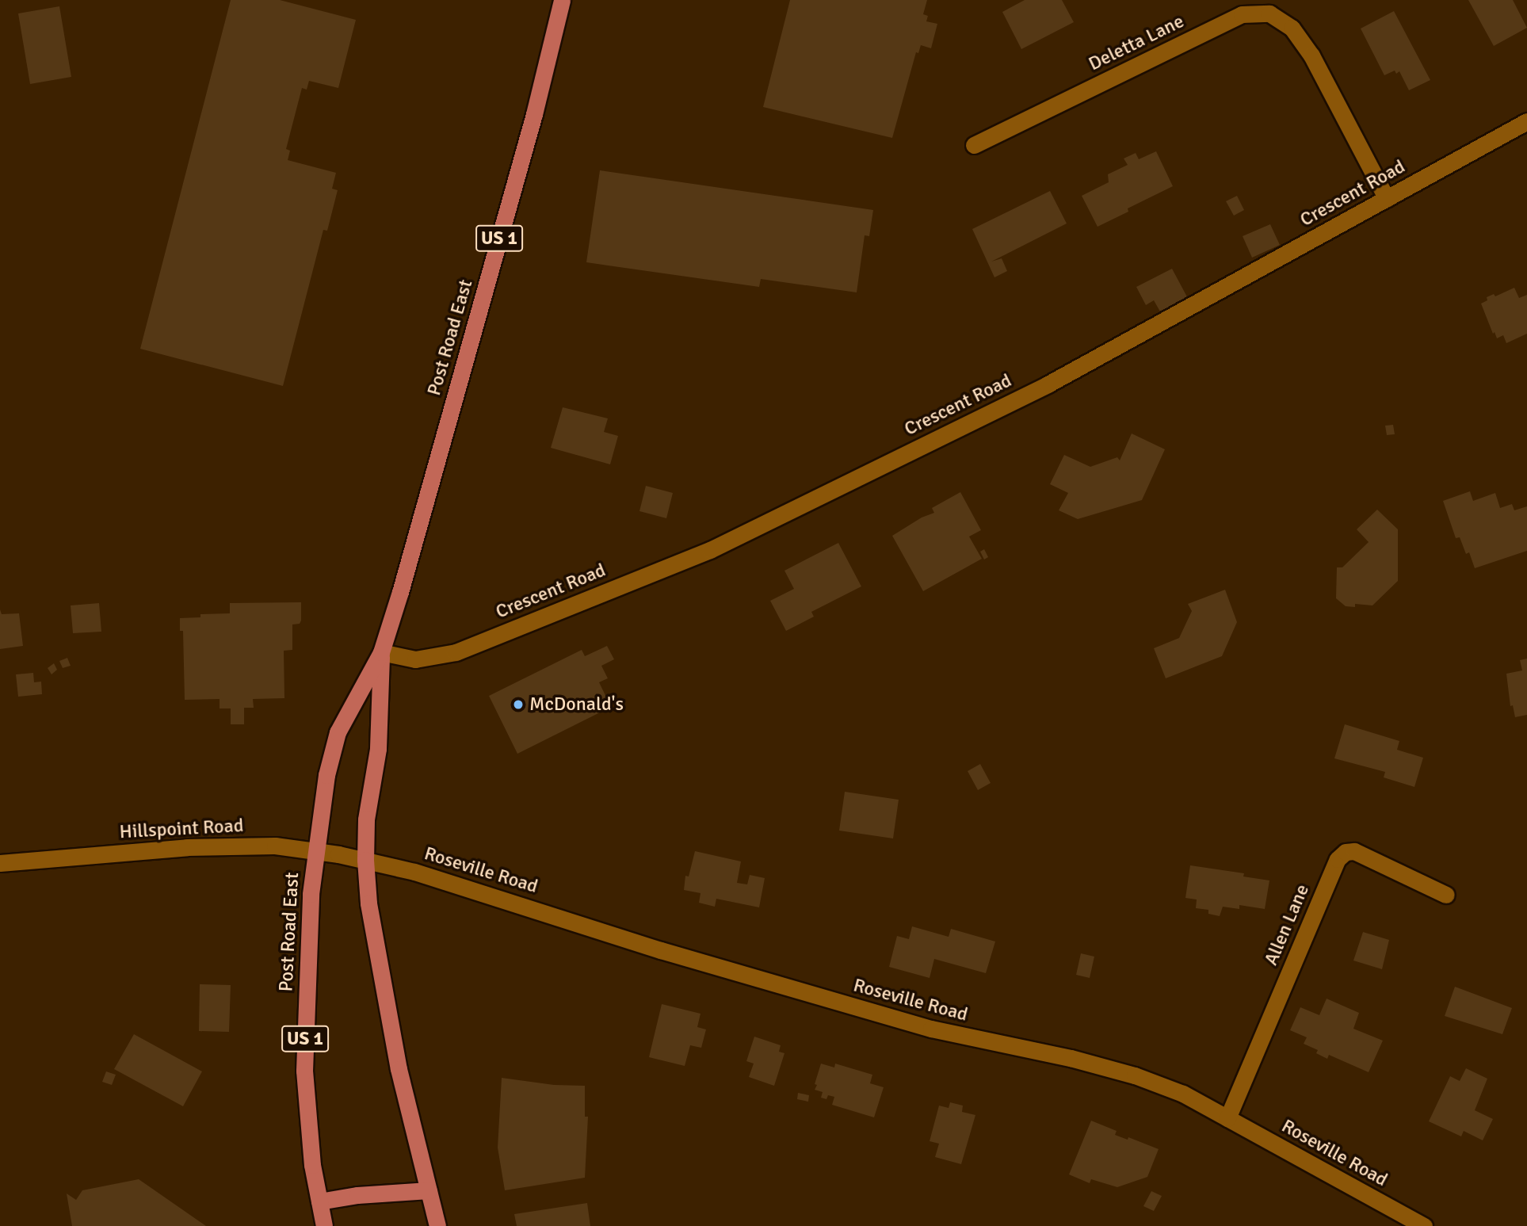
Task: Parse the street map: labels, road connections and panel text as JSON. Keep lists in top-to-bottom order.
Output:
{
  "streets": {
    "main road": ["US 1", "Post Road East"],
    "street": [
      "Deletta Lane",
      "Crescent Road",
      "Hillspoint Road",
      "Roseville Road",
      "Allen Lane"
    ]
  },
  "crossings": [
    ["Deletta Lane", "Crescent Road"],
    ["Crescent Road", "Post Road East"],
    ["Post Road East", "Hillspoint Road"],
    ["Post Road East", "Roseville Road"],
    ["Hillspoint Road", "Roseville Road"],
    ["Roseville Road", "Allen Lane"]
  ],
  "places": ["McDonald's"]
}
